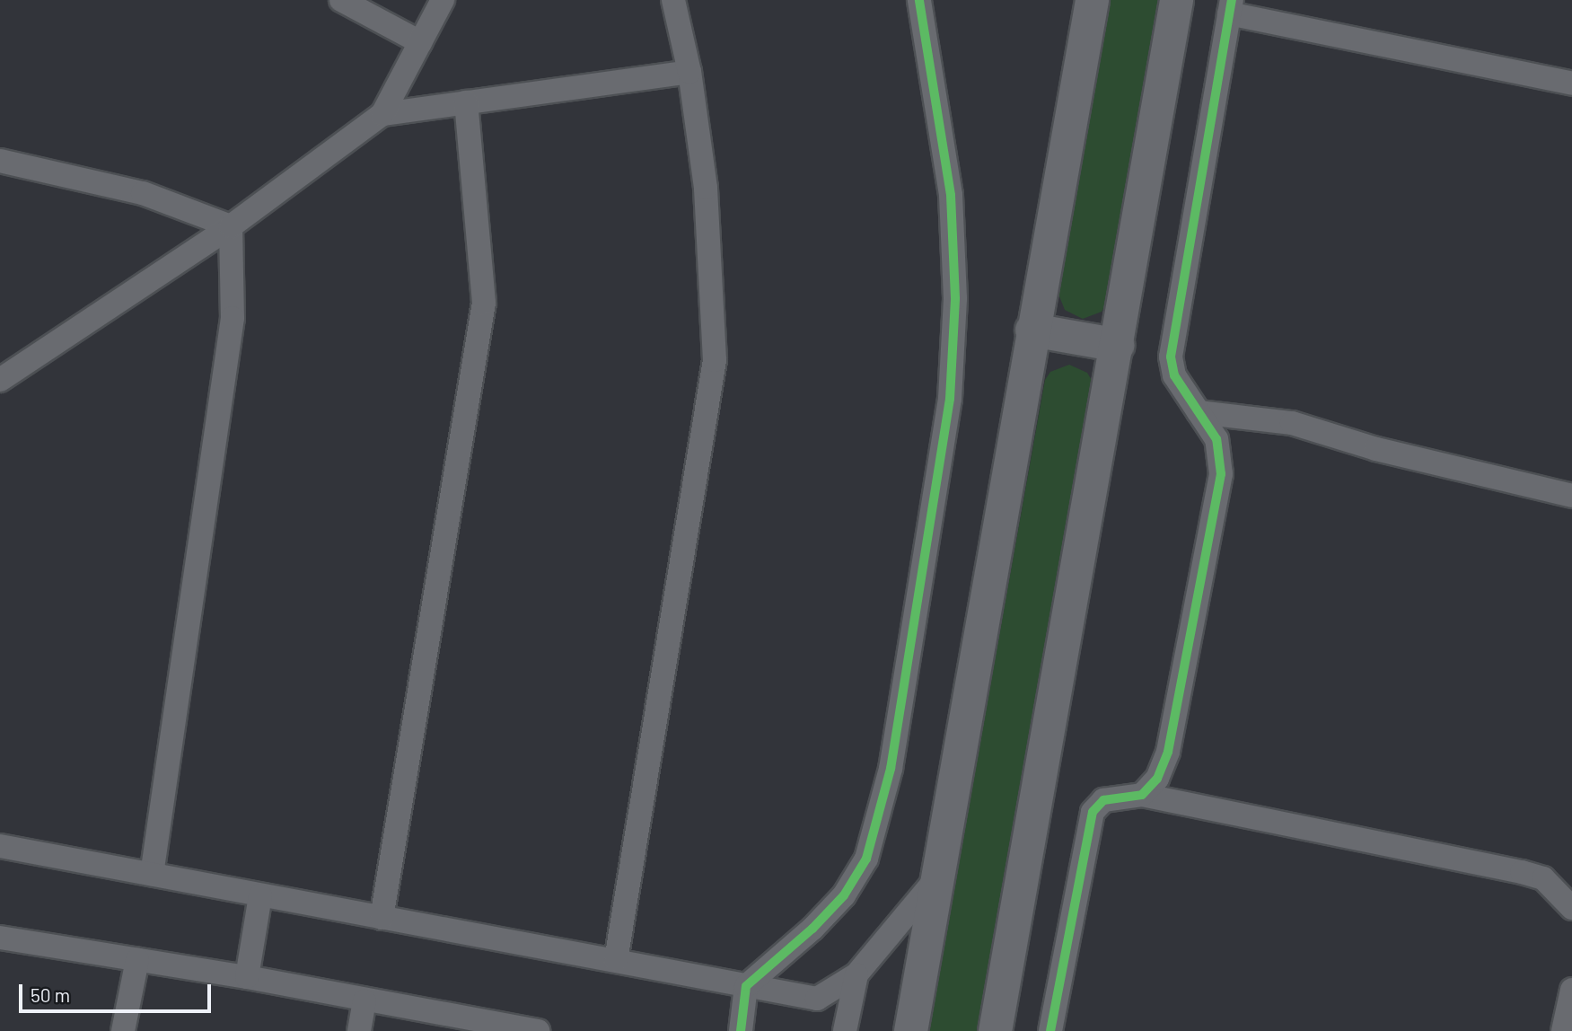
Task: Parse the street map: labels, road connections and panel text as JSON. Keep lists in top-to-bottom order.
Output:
{
  "scale_bar": "50 m"
}
